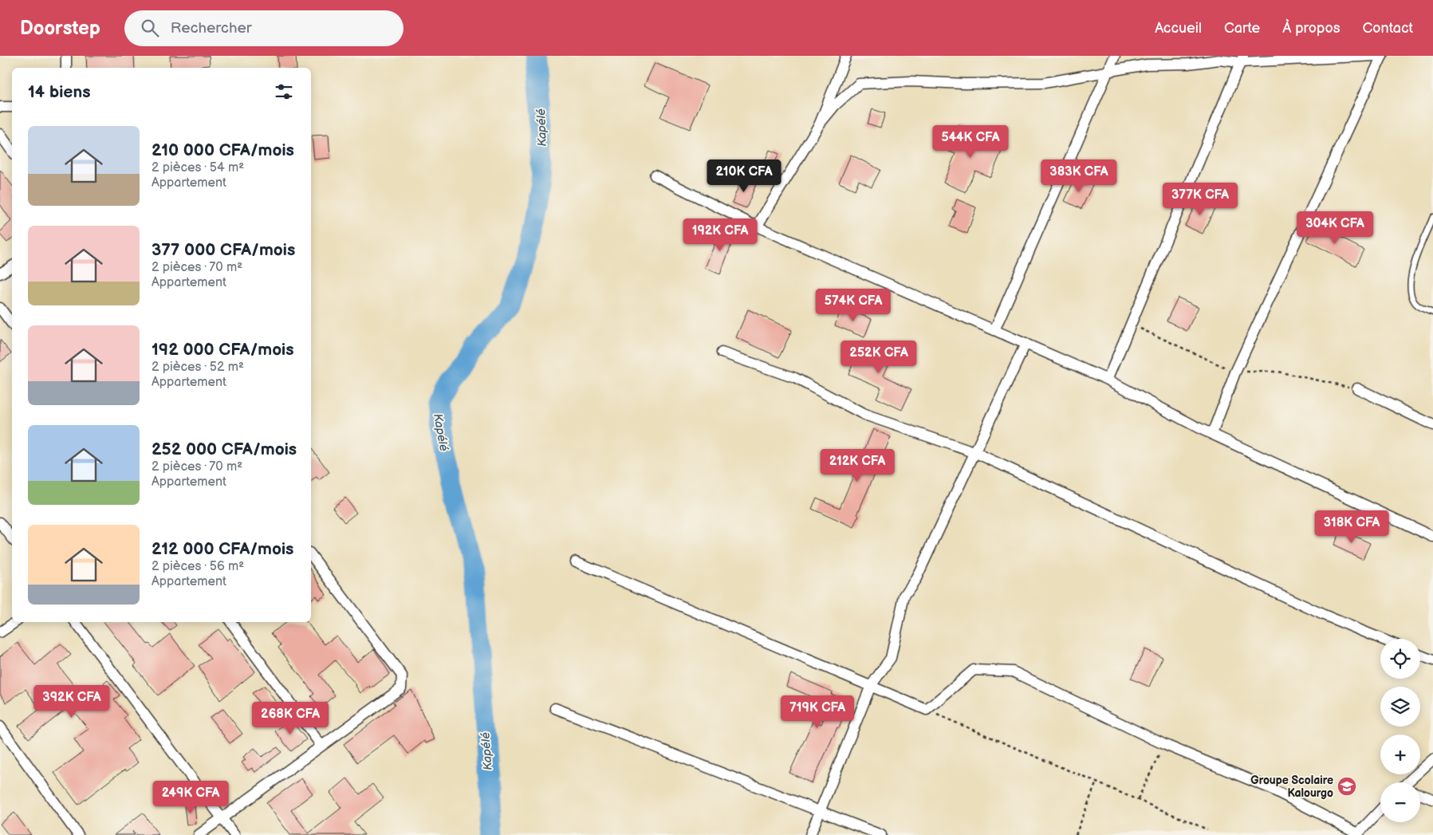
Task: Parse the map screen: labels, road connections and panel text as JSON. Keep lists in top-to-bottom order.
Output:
{
  "water": ["Kapélé"],
  "places": {
    "school or university": ["Groupe Scolaire Kalourgo"]
  },
  "page": {
    "header": "Doorstep",
    "search": "Rechercher",
    "nav": [
      "Accueil",
      "Carte",
      "À propos",
      "Contact"
    ],
    "heading": "14 biens",
    "list": [
      {
        "name": "210 000 CFA/mois",
        "note": "2 pièces · 54 m² · Appartement"
      },
      {
        "name": "377 000 CFA/mois",
        "note": "2 pièces · 70 m² · Appartement"
      },
      {
        "name": "192 000 CFA/mois",
        "note": "2 pièces · 52 m² · Appartement"
      },
      {
        "name": "252 000 CFA/mois",
        "note": "2 pièces · 70 m² · Appartement"
      },
      {
        "name": "212 000 CFA/mois",
        "note": "2 pièces · 56 m² · Appartement"
      }
    ],
    "price": [
      "544K CFA",
      "210K CFA",
      "383K CFA",
      "377K CFA",
      "304K CFA",
      "192K CFA",
      "574K CFA",
      "252K CFA",
      "212K CFA",
      "318K CFA",
      "392K CFA",
      "719K CFA",
      "268K CFA",
      "249K CFA"
    ],
    "map_buttons": ["+", "−"]
  }
}
